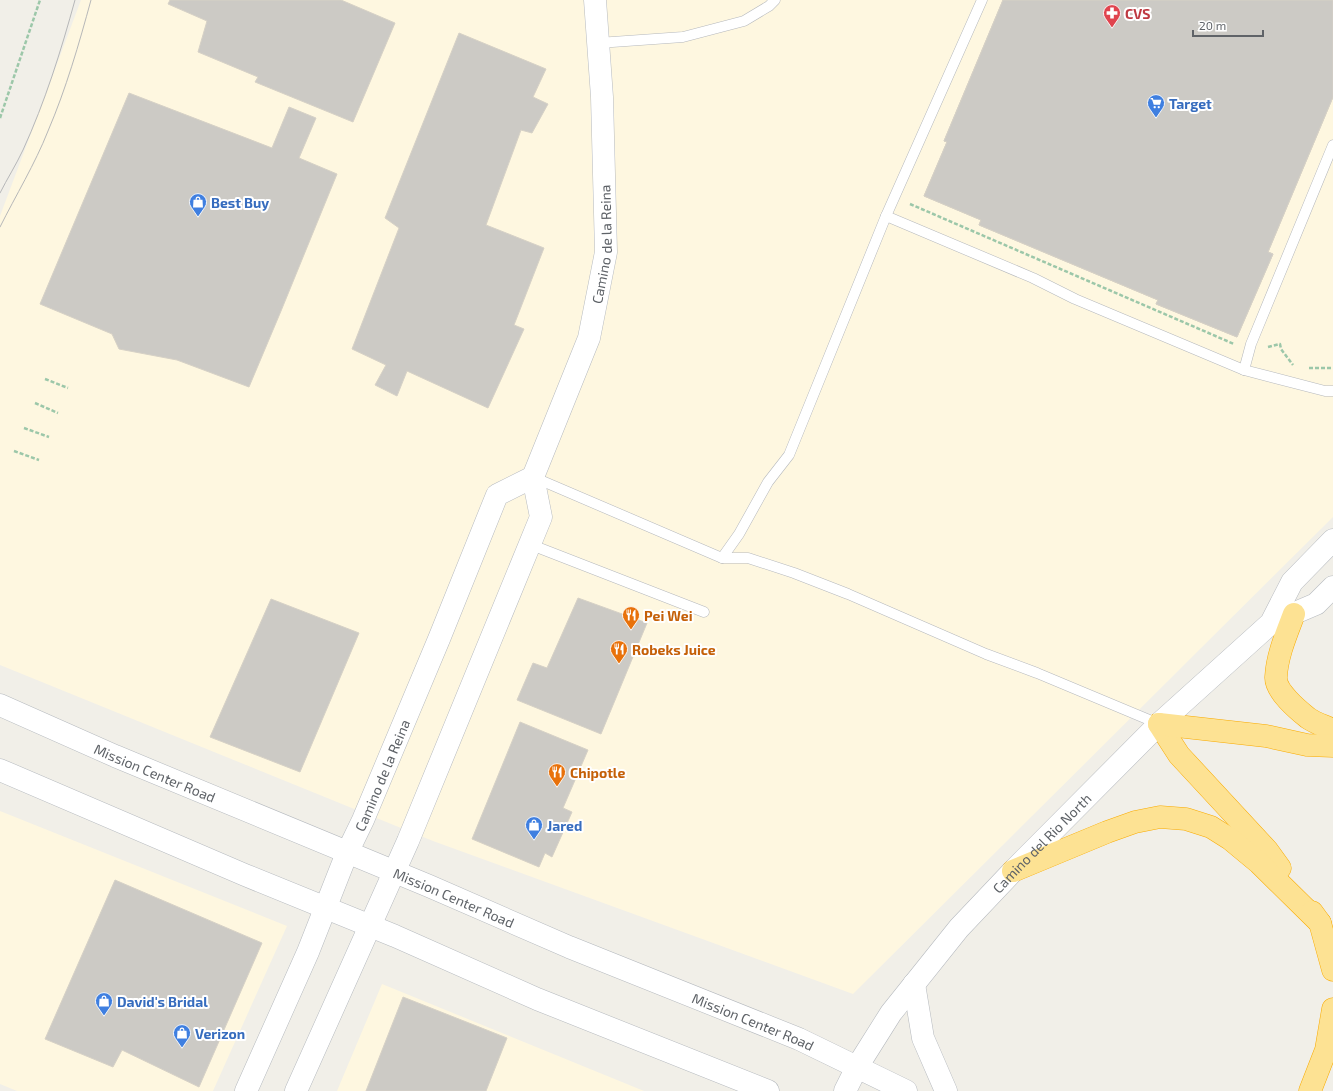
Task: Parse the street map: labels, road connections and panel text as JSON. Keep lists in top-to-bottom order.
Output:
{
  "streets": {
    "main road": ["Camino de la Reina", "Mission Center Road", "Camino del Rio North"]
  },
  "crossings": [
    ["Camino de la Reina", "Mission Center Road"],
    ["Mission Center Road", "Camino del Rio North"]
  ],
  "places": {
    "pharmacy": ["CVS"],
    "supermarket": ["Target"],
    "shop": [
      "Best Buy",
      "Jared",
      "David's Bridal",
      "Verizon"
    ],
    "restaurant": ["Pei Wei", "Robeks Juice", "Chipotle"]
  },
  "scale_bar": "20 m"
}
